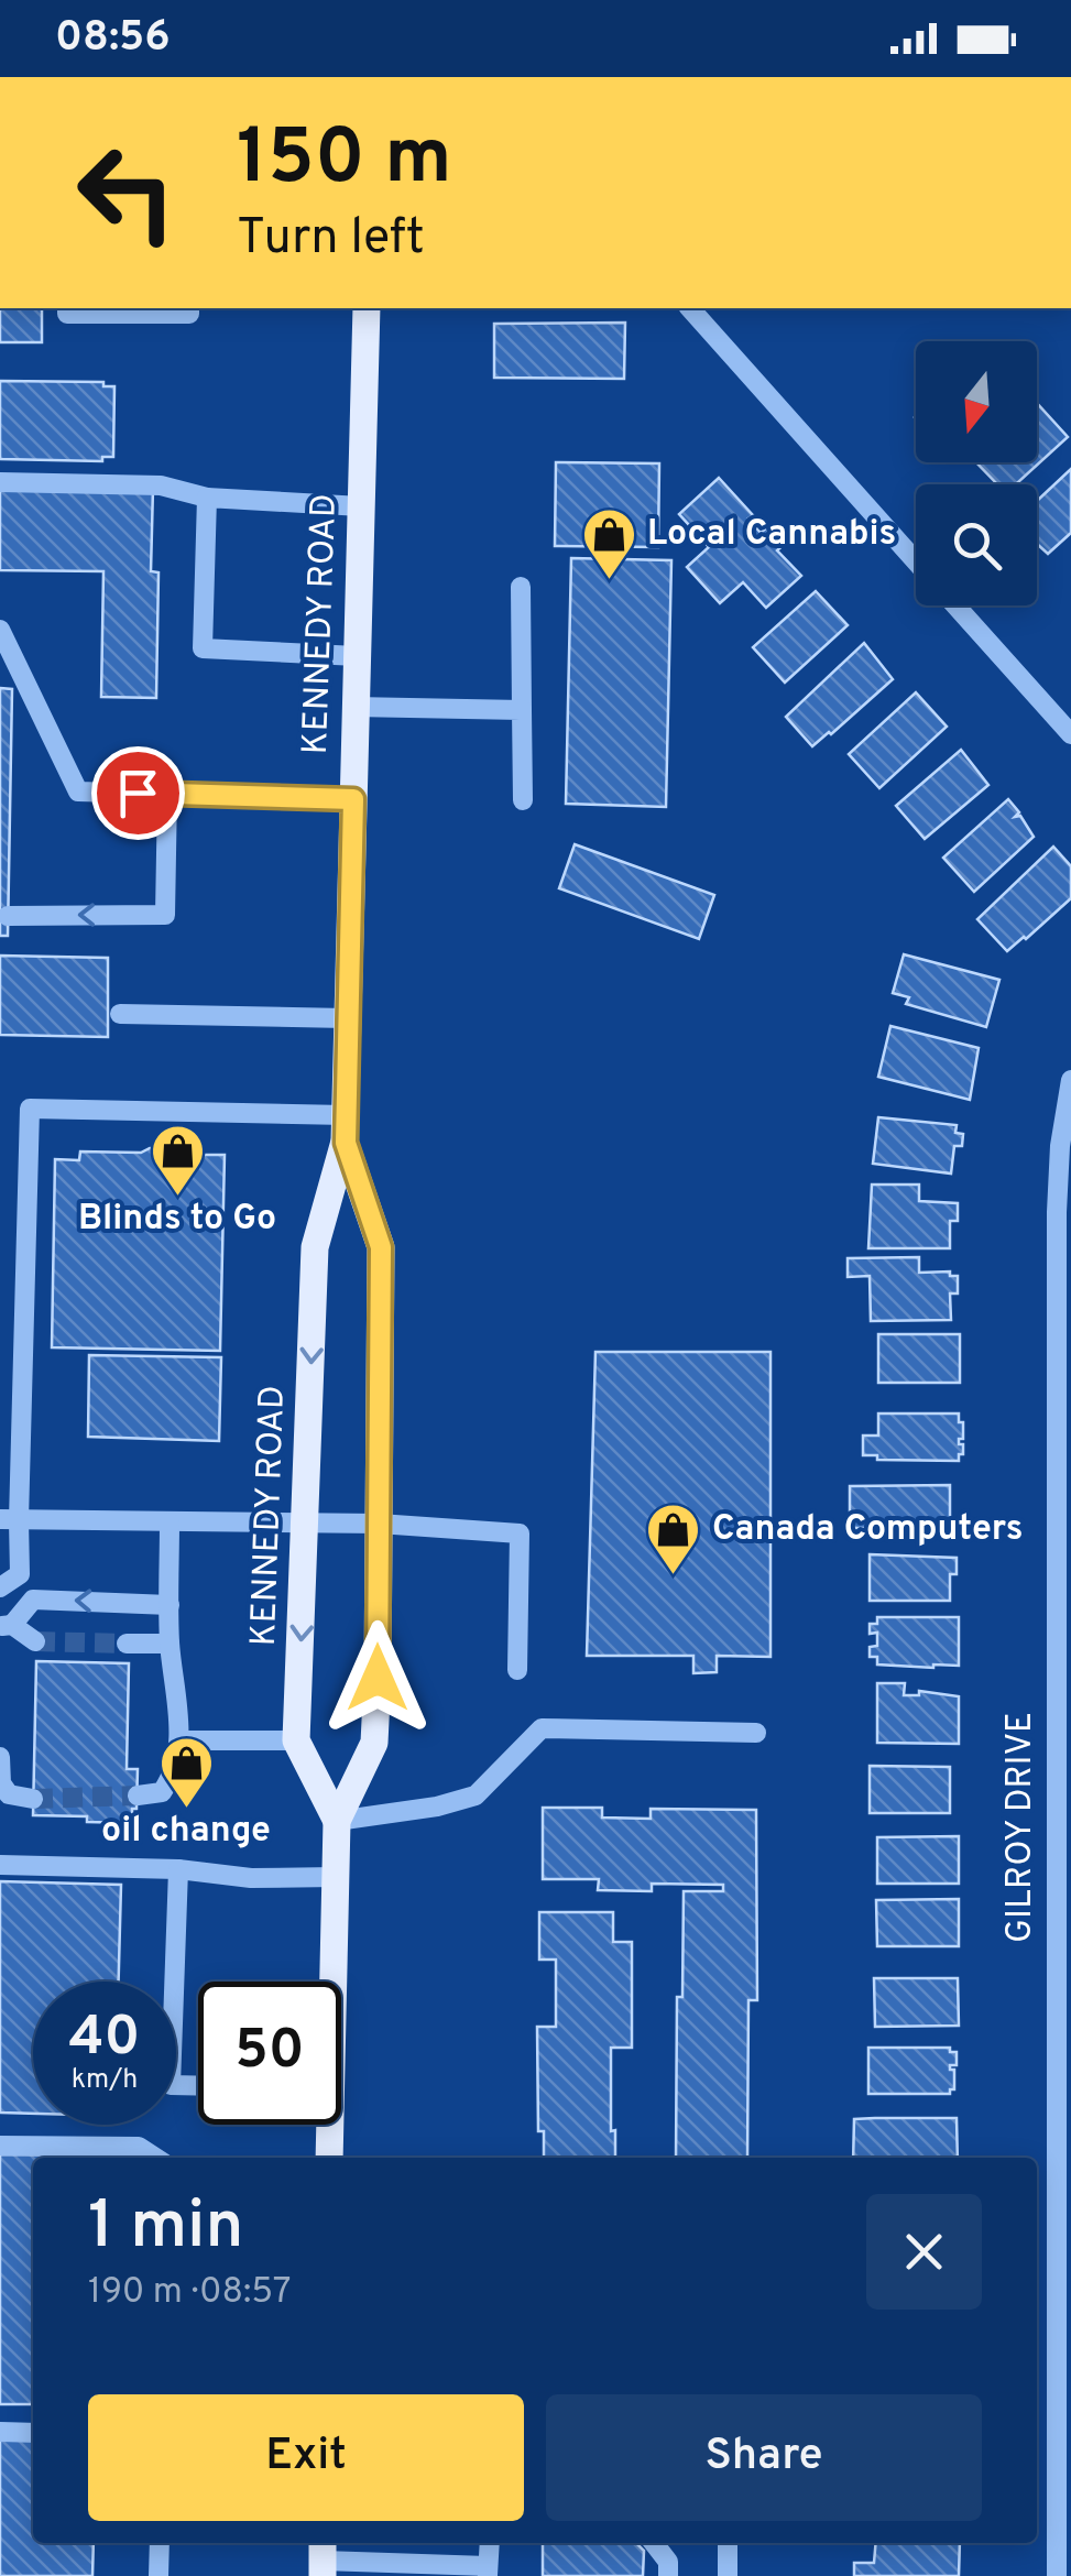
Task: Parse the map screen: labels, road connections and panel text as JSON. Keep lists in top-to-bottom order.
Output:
{
  "streets": {
    "main road": ["KENNEDY ROAD"],
    "street": ["GILROY DRIVE"]
  },
  "places": {
    "shop": [
      "Local Cannabis",
      "Blinds to Go",
      "Canada Computers",
      "oil change"
    ]
  },
  "north": "bottom",
  "page": {
    "status": "08:56",
    "turn": ["150 m", "Turn left"],
    "speed": "40 km/h",
    "limit": "50",
    "heading": ["1 min", "190 m · 08:57"],
    "buttons": ["Exit", "Share"]
  }
}
